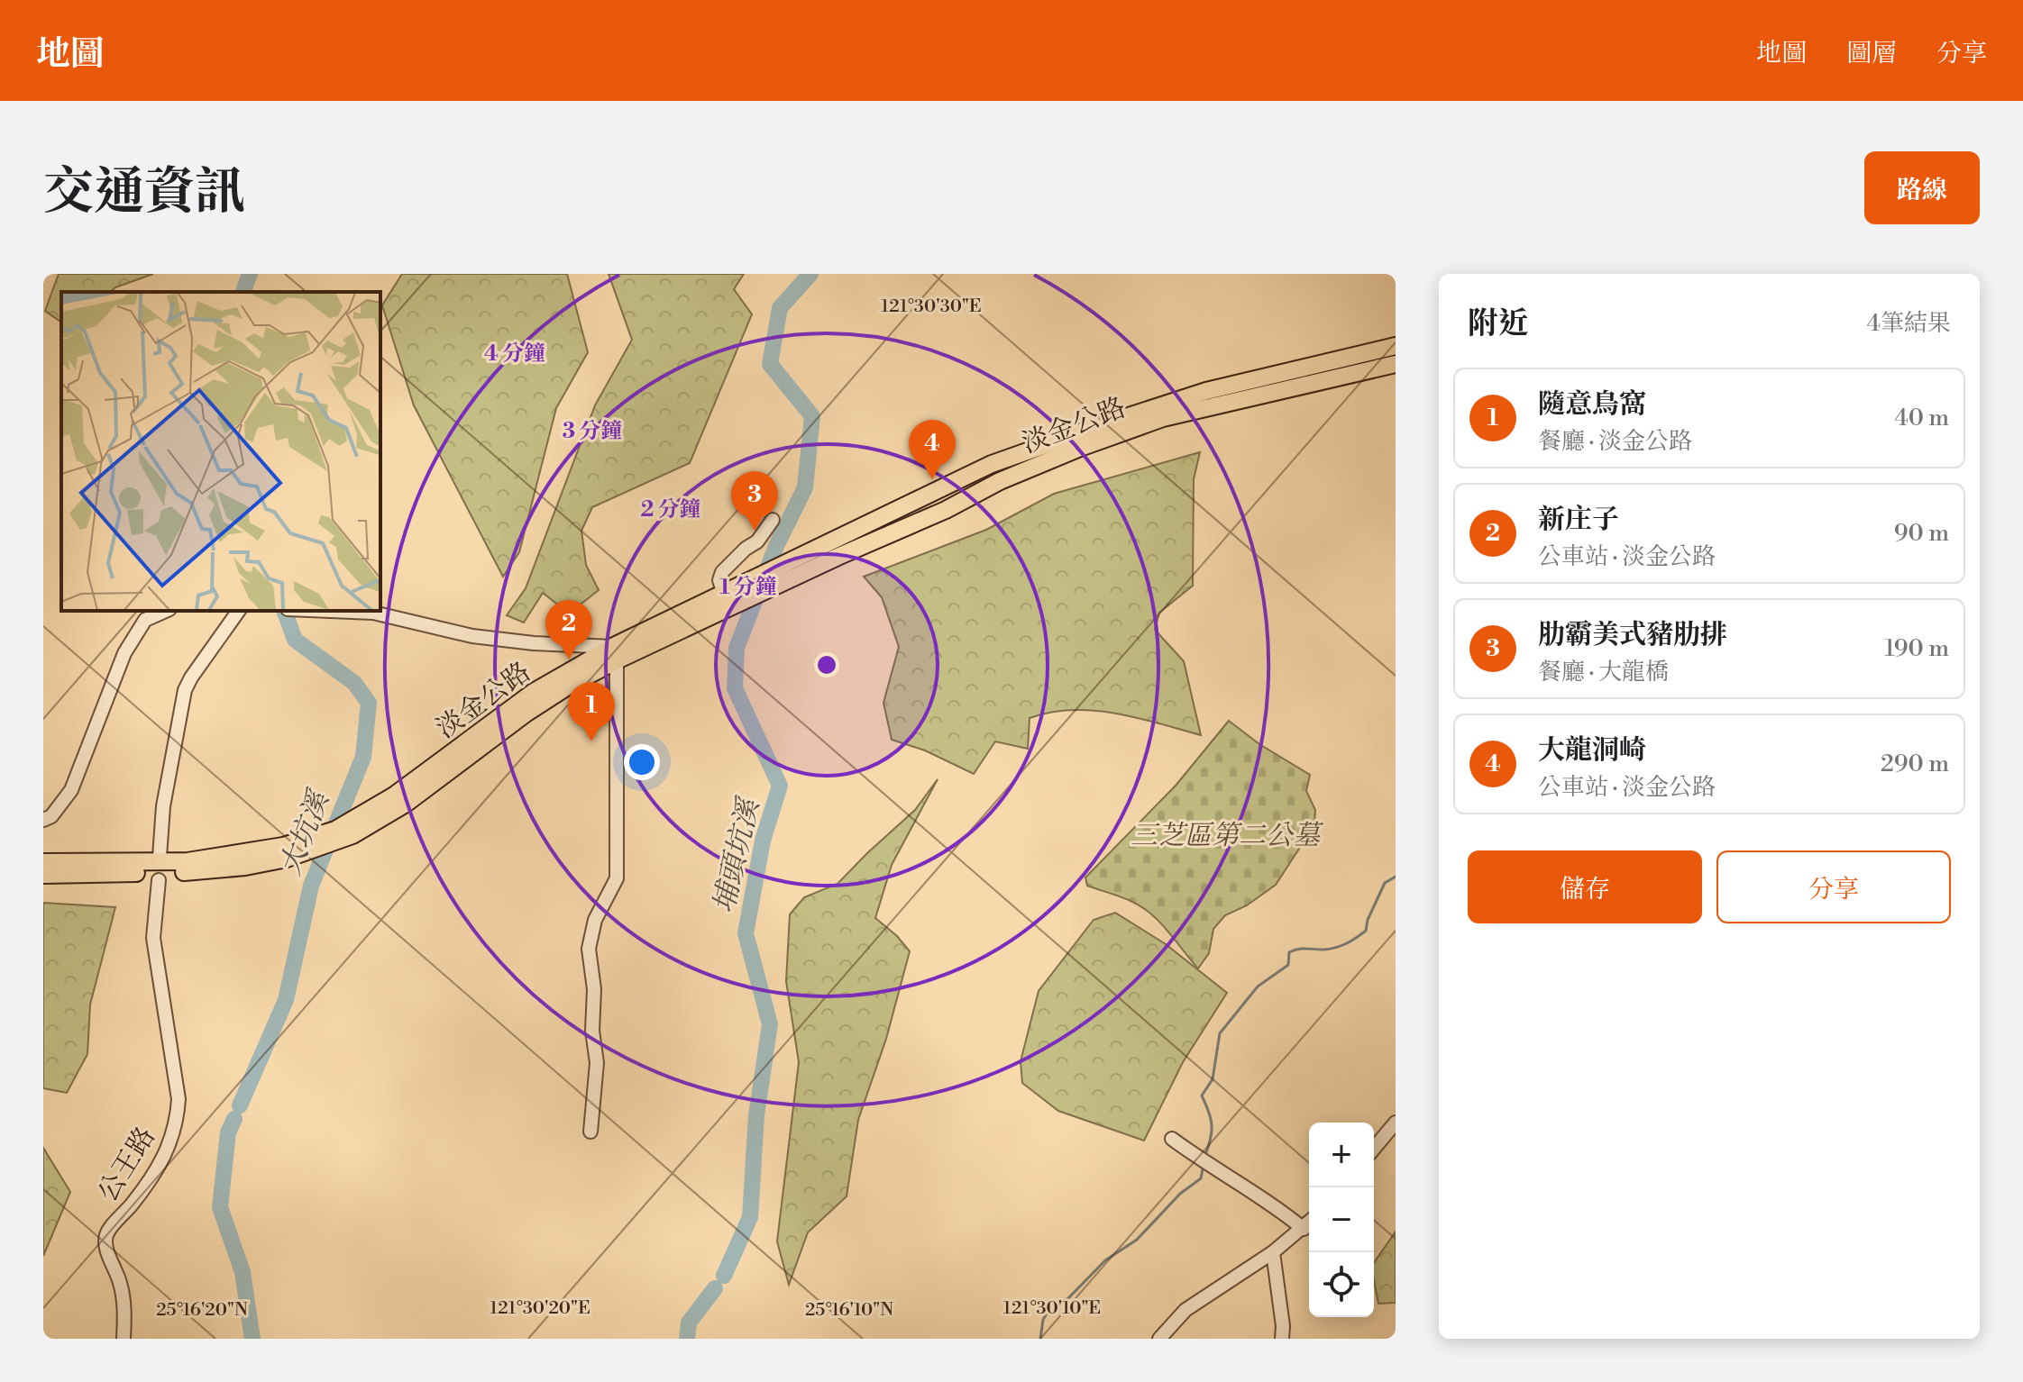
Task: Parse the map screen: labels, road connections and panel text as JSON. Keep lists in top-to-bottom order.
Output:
{
  "streets": {
    "main road": ["淡金公路"],
    "street": ["公王路"]
  },
  "crossings": [
    ["淡金公路", "公王路"]
  ],
  "water": ["大坑溪", "埔頭坑溪"],
  "parks": ["三芝區第二公墓"],
  "page": {
    "header": "地圖",
    "nav": ["地圖", "圖層", "分享"],
    "title": "交通資訊",
    "buttons": [
      "路線",
      ["儲存", "分享"]
    ],
    "heading": ["附近", "4筆結果"],
    "list": [
      {
        "mark": "1",
        "name": "隨意鳥窩",
        "note": "餐廳 · 淡金公路",
        "value": "40 m"
      },
      {
        "mark": "2",
        "name": "新庄子",
        "note": "公車站 · 淡金公路",
        "value": "90 m"
      },
      {
        "mark": "3",
        "name": "肋霸美式豬肋排",
        "note": "餐廳 · 大龍橋",
        "value": "190 m"
      },
      {
        "mark": "4",
        "name": "大龍洞崎",
        "note": "公車站 · 淡金公路",
        "value": "290 m"
      }
    ],
    "pins": [
      "4",
      "3",
      "2",
      "1"
    ],
    "map_buttons": ["+", "−"]
  },
  "coordinates": [
    "121°30'30\"E",
    "121°30'20\"E",
    "121°30'10\"E",
    "25°16'20\"N",
    "25°16'10\"N"
  ],
  "rings": [
    "4 分鐘",
    "3 分鐘",
    "2 分鐘",
    "1 分鐘"
  ]
}
